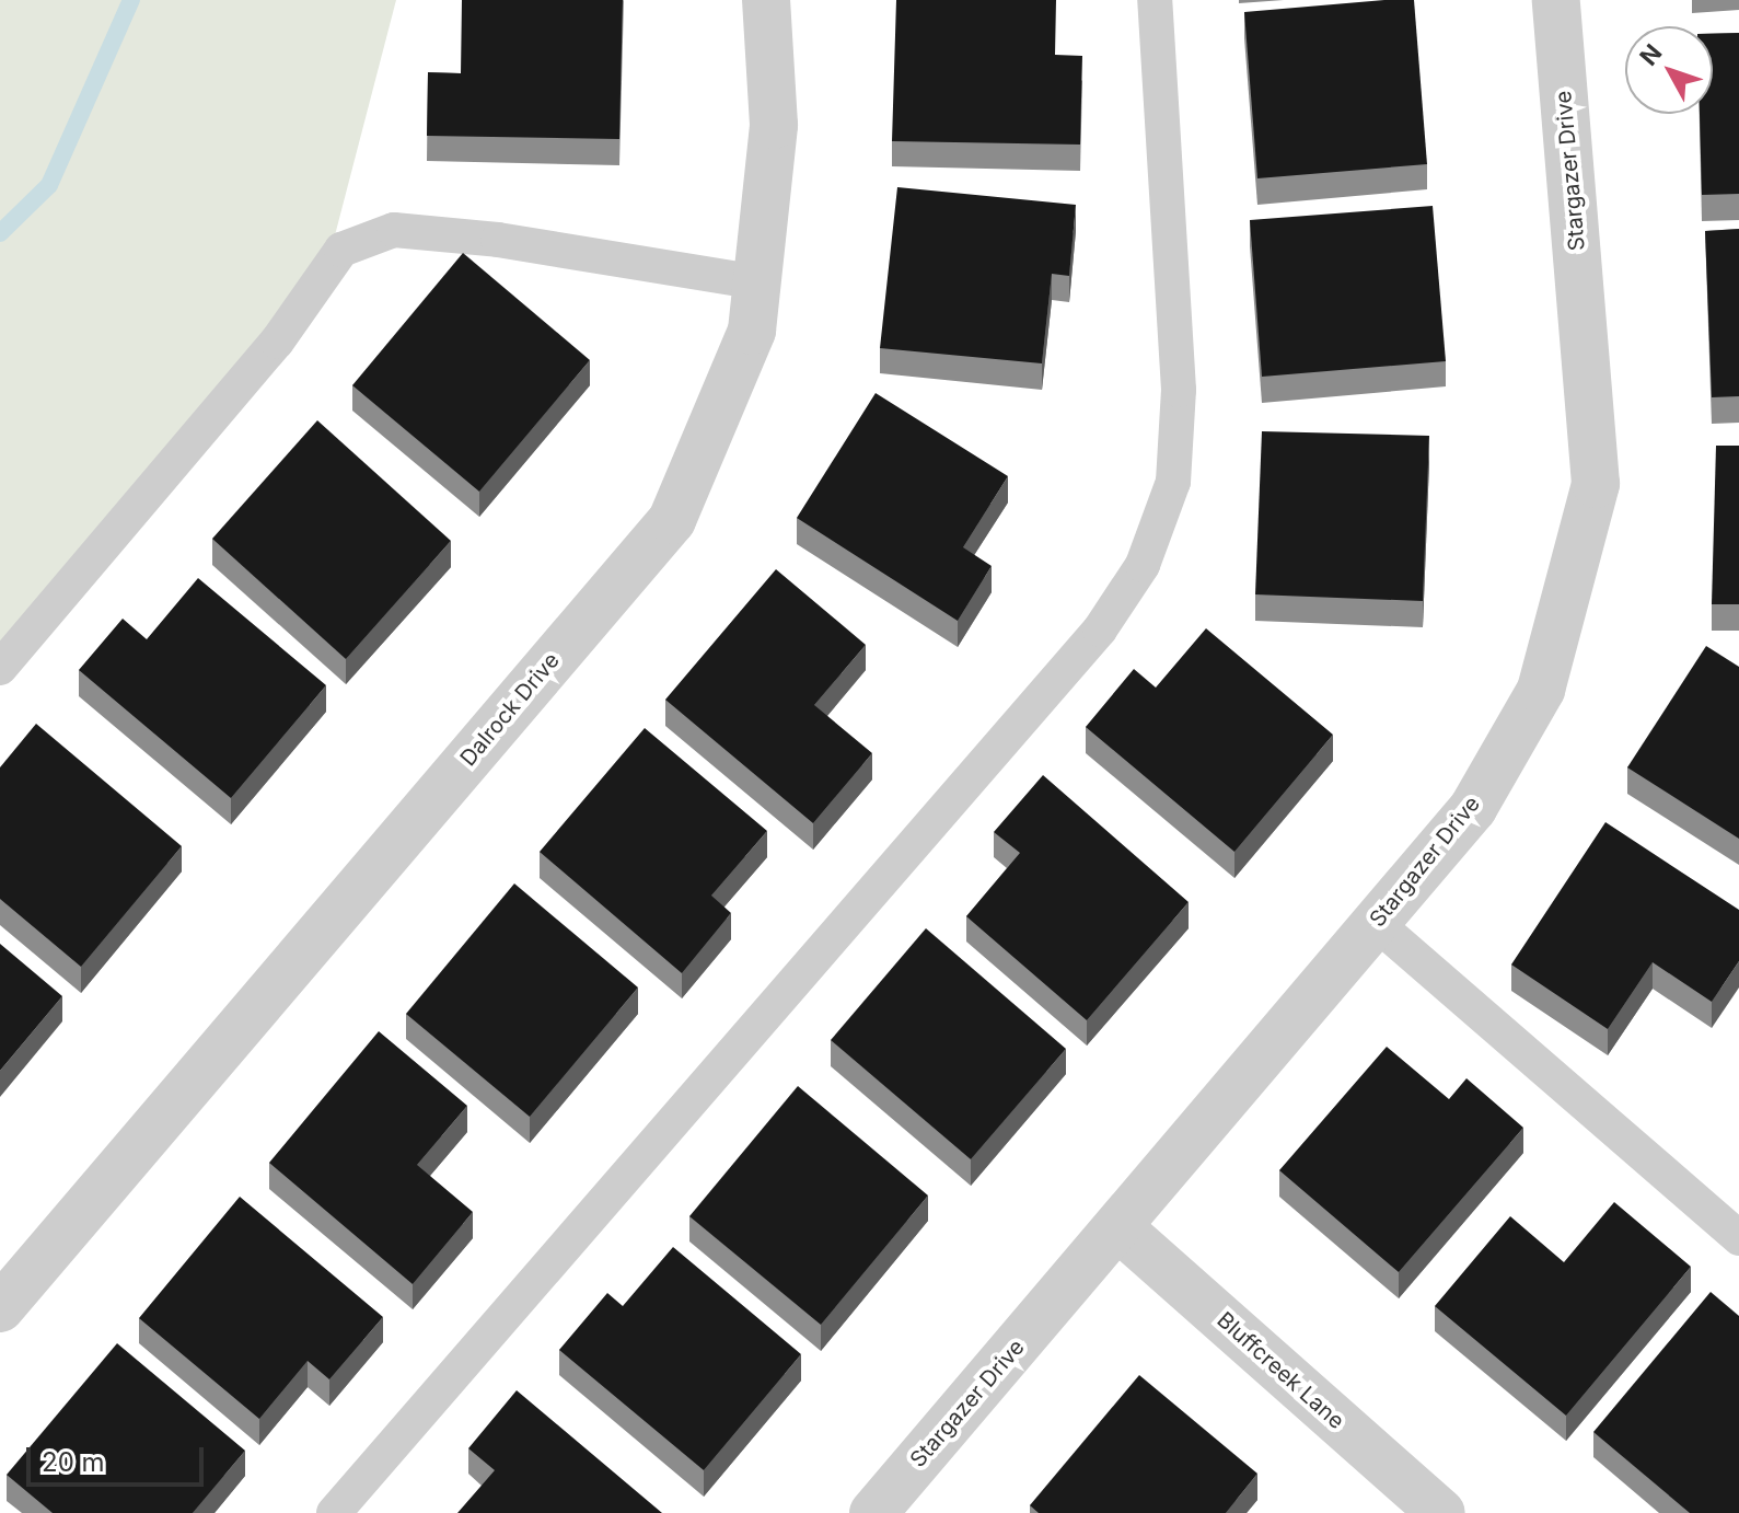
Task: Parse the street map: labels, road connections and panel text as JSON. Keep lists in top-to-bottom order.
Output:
{
  "streets": {
    "street": ["Stargazer Drive", "Dalrock Drive", "Bluffcreek Lane"]
  },
  "crossings": [
    ["Stargazer Drive", "Bluffcreek Lane"]
  ],
  "scale_bar": "20 m",
  "north": "top left"
}
